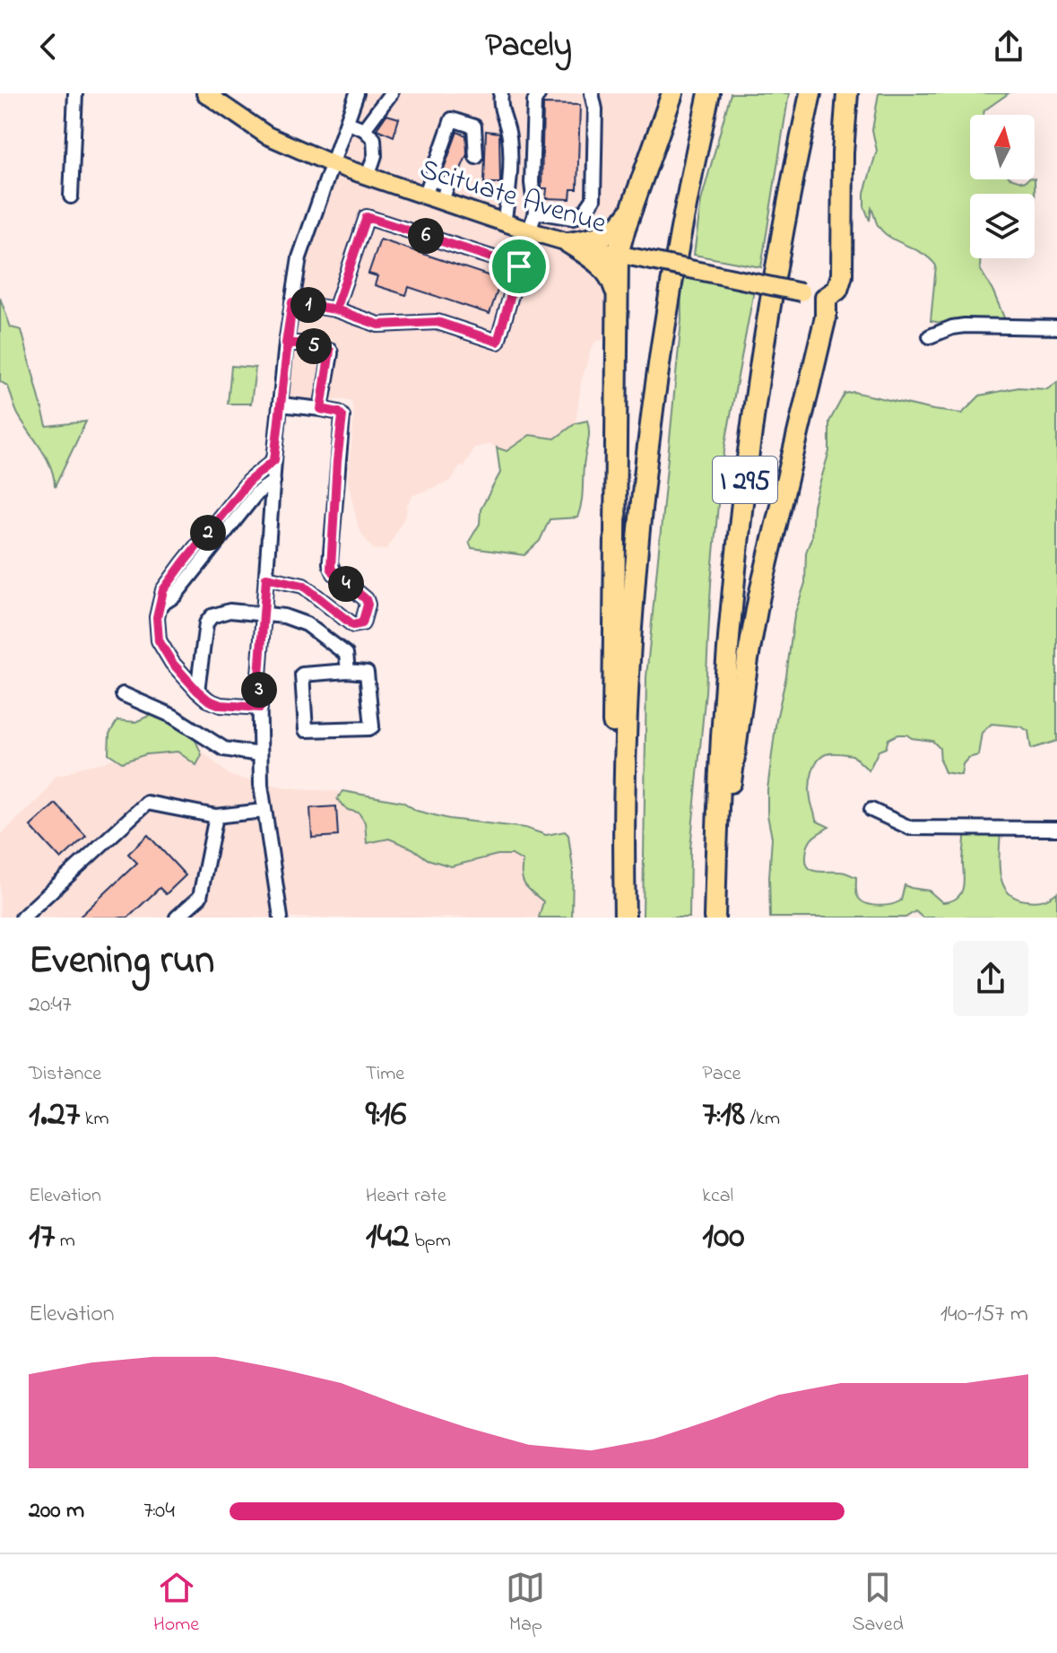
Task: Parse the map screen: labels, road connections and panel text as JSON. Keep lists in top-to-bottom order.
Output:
{
  "streets": {
    "highway": ["I 295"],
    "main road": ["Scituate Avenue"]
  },
  "north": "top",
  "page": {
    "header": "Pacely",
    "pins": [
      "6",
      "1",
      "5",
      "2",
      "4",
      "3"
    ],
    "heading": ["Evening run", "20:47"],
    "stats": [
      ["Distance", "1.27 km"],
      ["Time", "9:16"],
      ["Pace", "7:18 /km"],
      ["Elevation", "17 m"],
      ["Heart rate", "142 bpm"],
      ["kcal", "100"]
    ],
    "chart": ["Elevation", "140–157 m"],
    "list": [
      {
        "name": "200 m",
        "note": "7:04"
      }
    ],
    "tabs": ["Home", "Map", "Saved"]
  }
}
